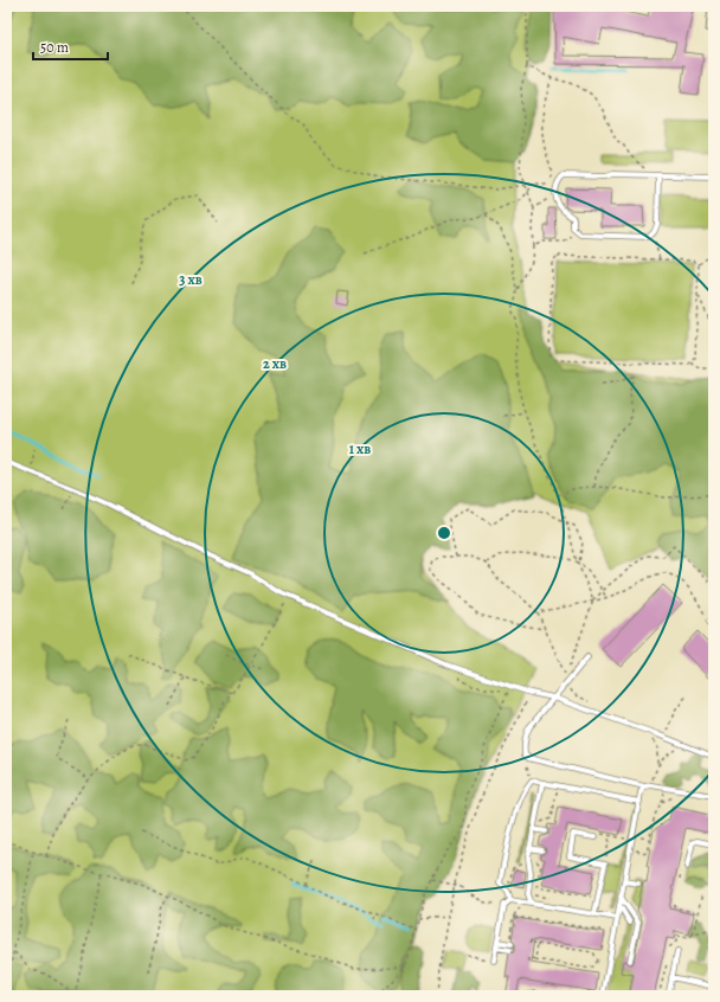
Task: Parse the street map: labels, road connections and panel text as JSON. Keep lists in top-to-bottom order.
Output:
{
  "scale_bar": "50 m",
  "rings": ["3 хв", "2 хв", "1 хв"]
}
